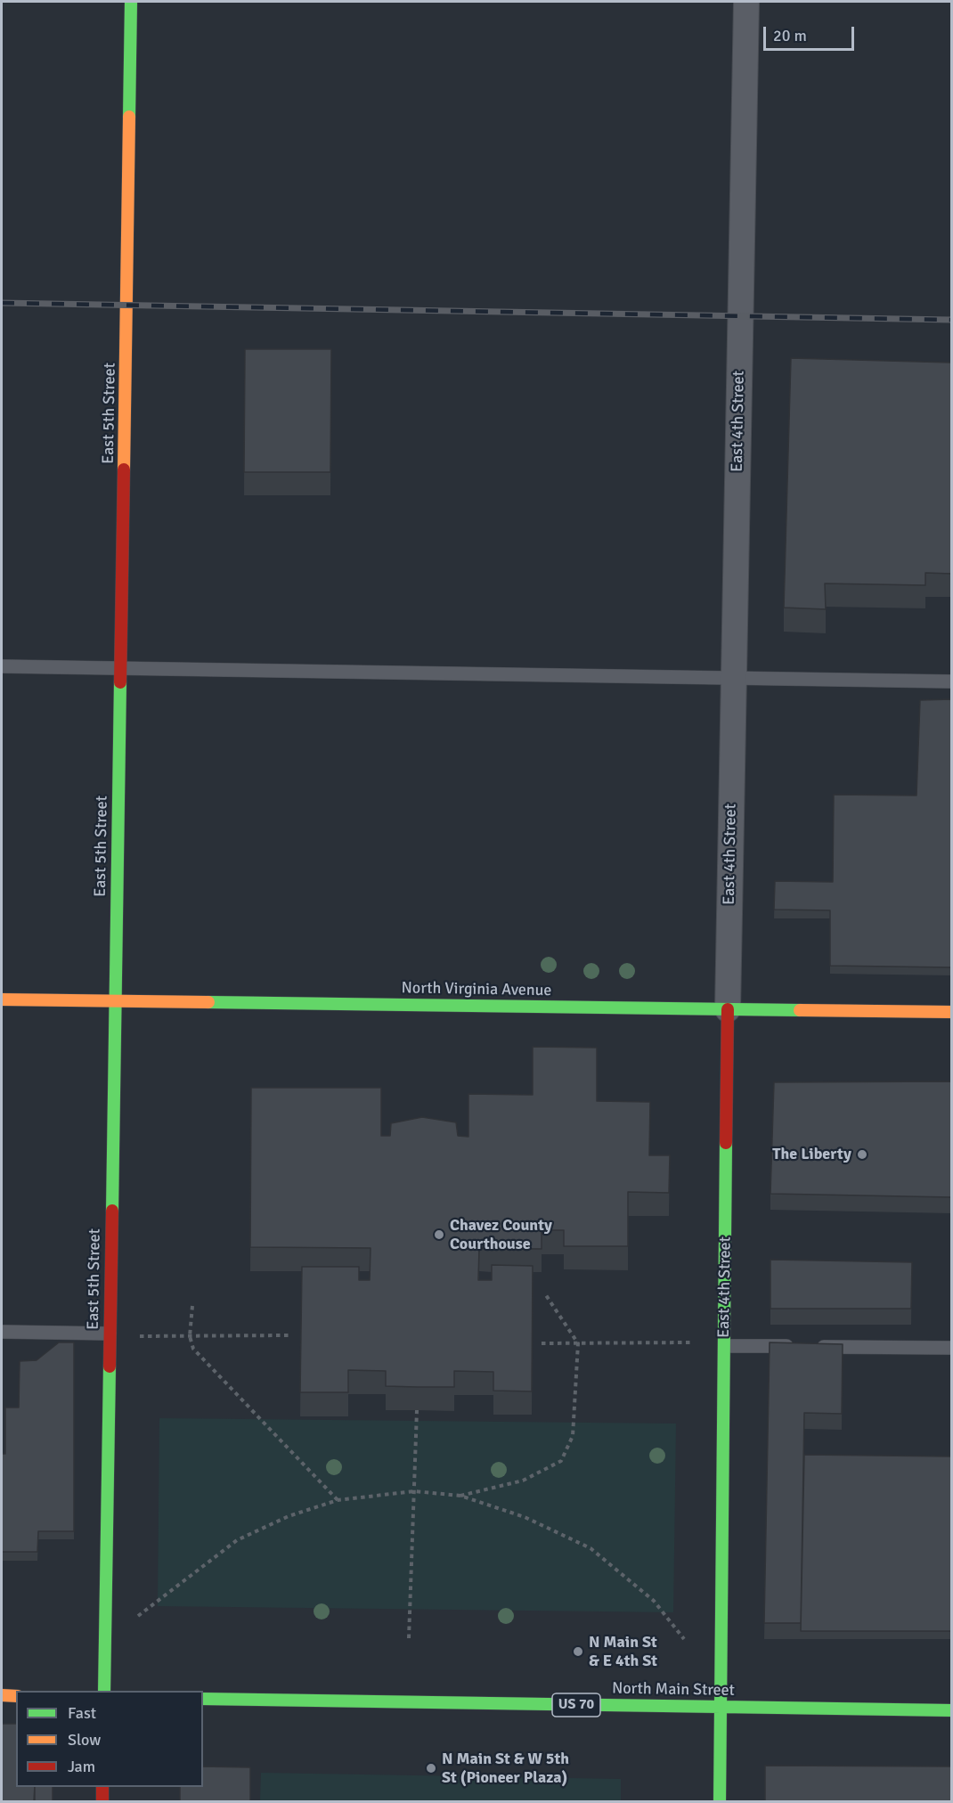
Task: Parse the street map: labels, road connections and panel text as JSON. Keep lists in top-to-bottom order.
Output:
{
  "streets": {
    "street": [
      "East 5th Street",
      "East 4th Street",
      "North Virginia Avenue",
      "North Main Street",
      "US 70"
    ]
  },
  "crossings": [
    ["East 5th Street", "North Virginia Avenue"],
    ["East 4th Street", "North Virginia Avenue"],
    ["East 4th Street", "North Main Street"]
  ],
  "places": [
    "The Liberty",
    "Chavez County Courthouse",
    "N Main St & E 4th St",
    "N Main St & W 5th St (Pioneer Plaza)"
  ],
  "legend": ["Fast", "Slow", "Jam"],
  "scale_bar": "20 m"
}
